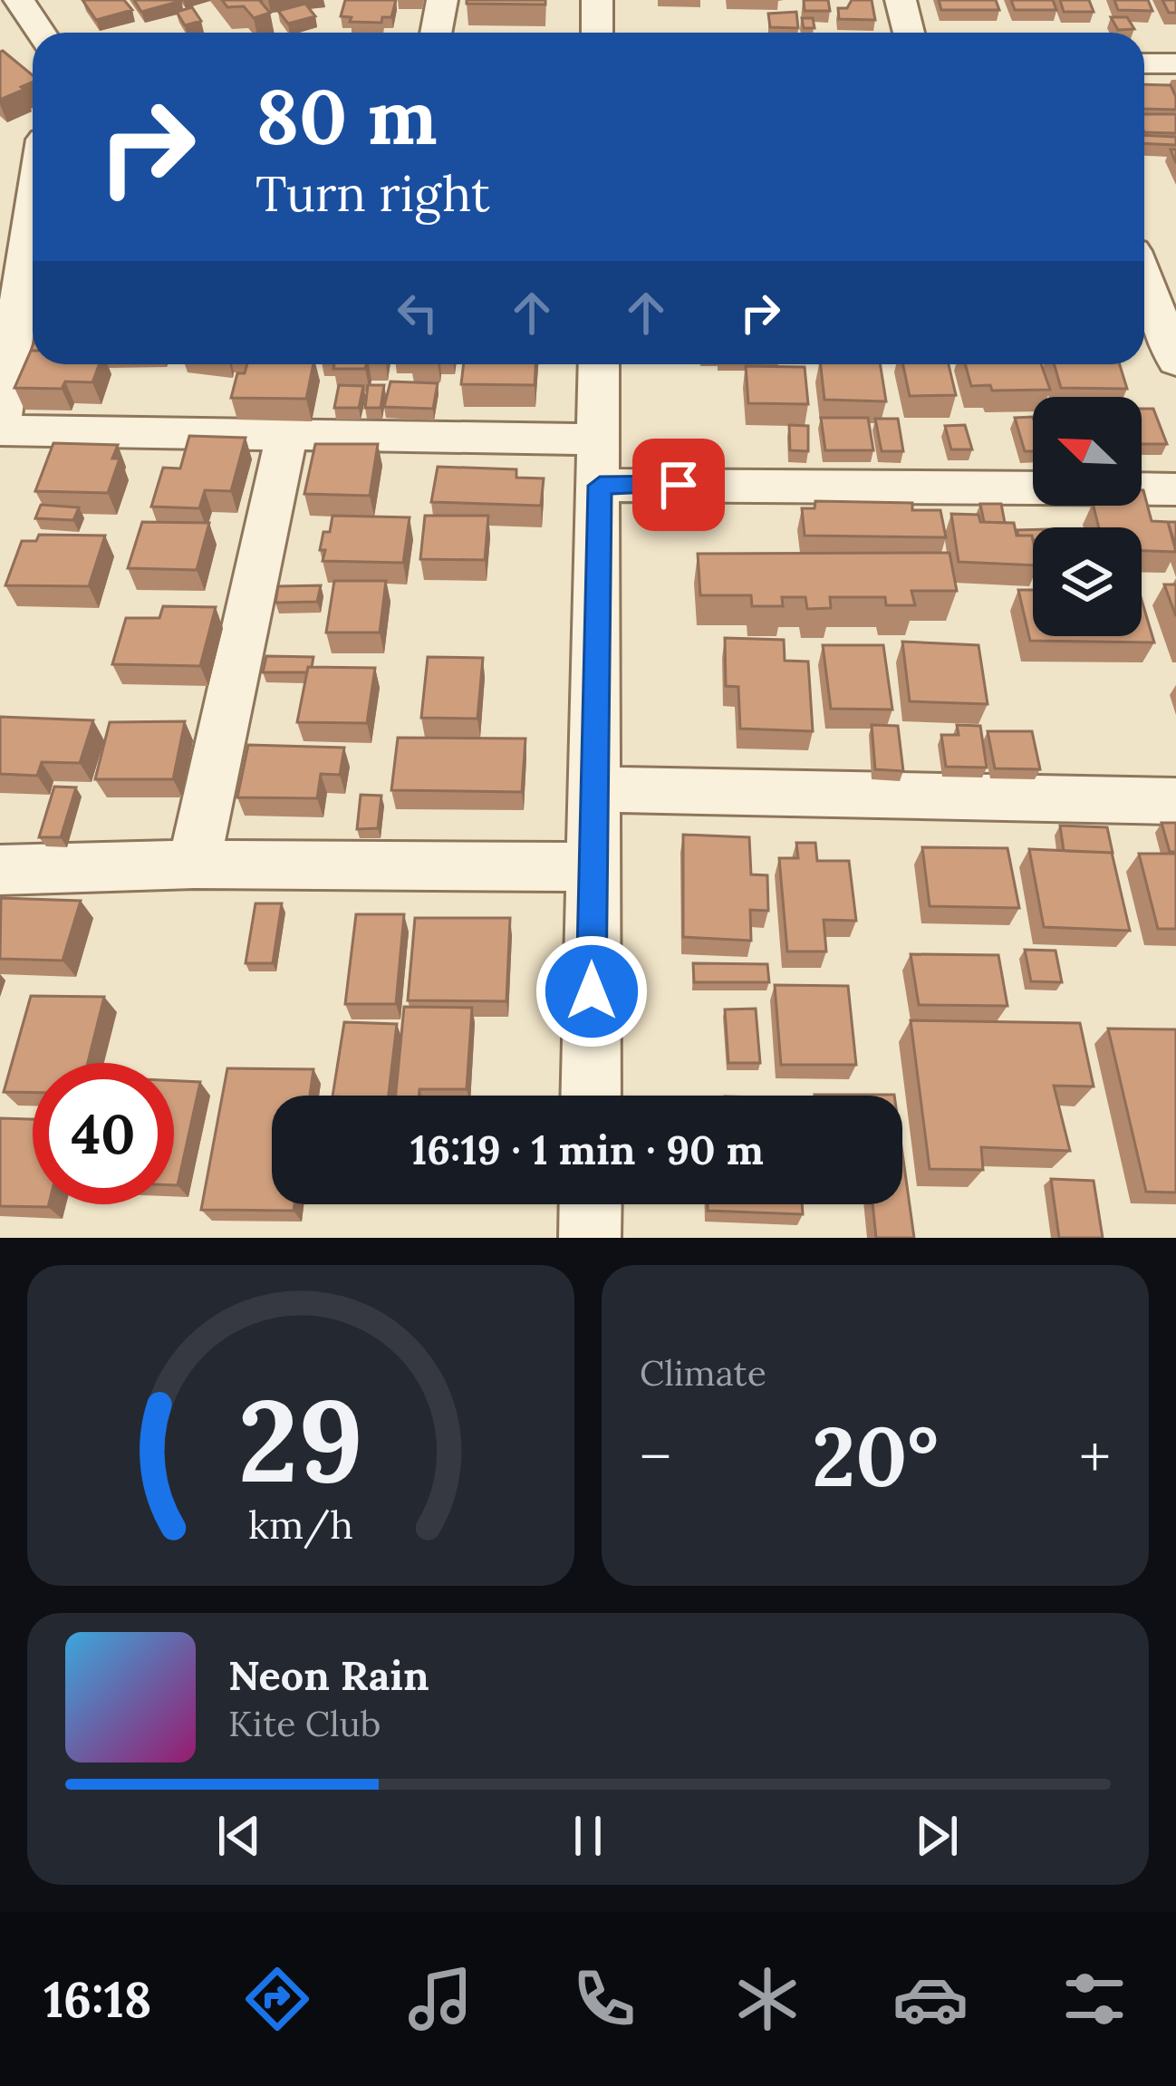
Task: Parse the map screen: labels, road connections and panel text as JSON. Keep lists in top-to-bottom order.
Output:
{
  "north": "top left",
  "page": {
    "turn": ["80 m", "Turn right"],
    "limit": "40",
    "trip": "16:19 · 1 min · 90 m",
    "tile": "Climate",
    "heat": ["−", "20°", "+"],
    "song": ["Neon Rain", "Kite Club"],
    "tabs": "16:18",
    "gauge": ["29", "km/h"]
  }
}
